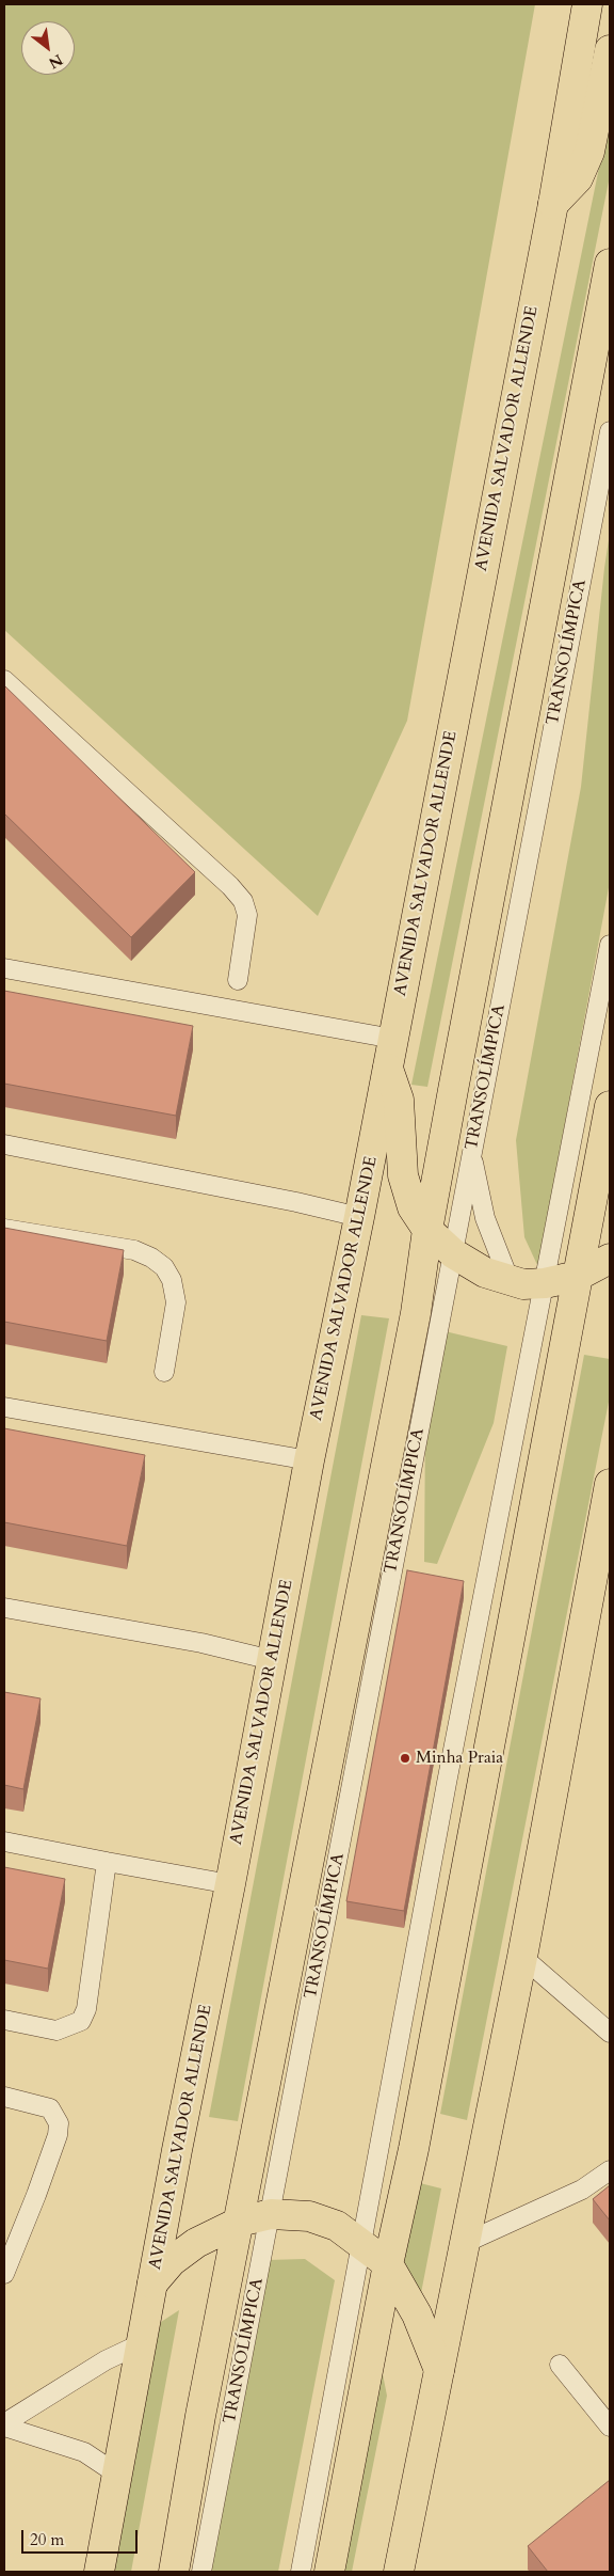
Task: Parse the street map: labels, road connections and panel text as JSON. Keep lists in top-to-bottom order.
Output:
{
  "streets": {
    "main road": ["AVENIDA SALVADOR ALLENDE"],
    "lane": ["TRANSOLÍMPICA"]
  },
  "places": ["Minha Praia"],
  "scale_bar": "20 m",
  "north": "bottom right"
}
